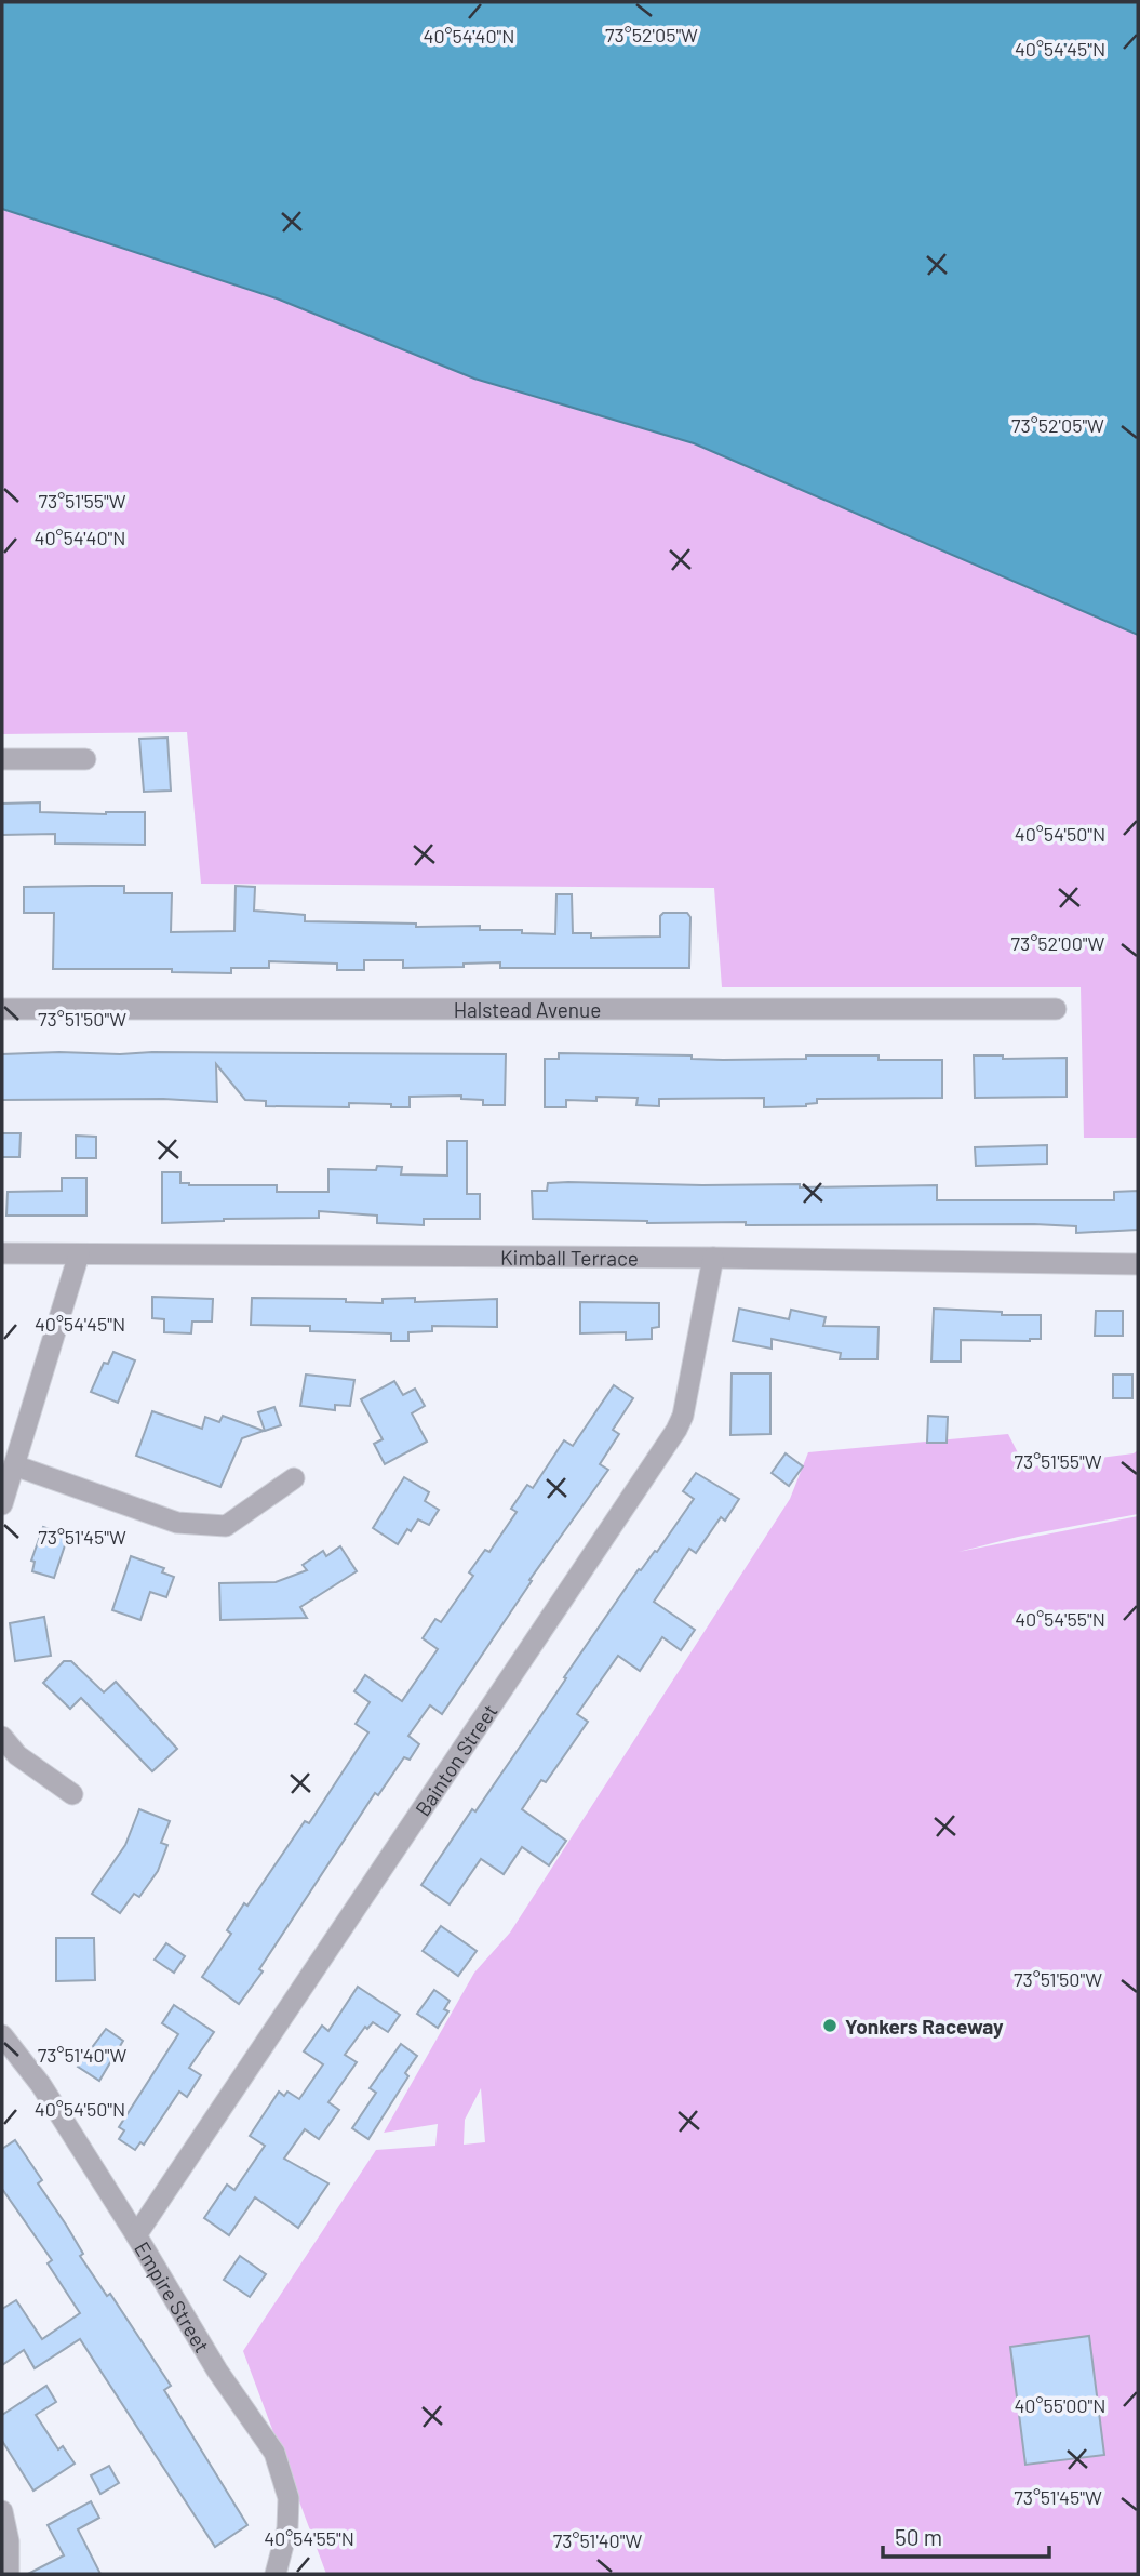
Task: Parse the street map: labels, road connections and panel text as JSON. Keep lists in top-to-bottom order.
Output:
{
  "streets": {
    "street": [
      "Halstead Avenue",
      "Kimball Terrace",
      "Bainton Street",
      "Empire Street"
    ]
  },
  "crossings": [
    ["Kimball Terrace", "Bainton Street"],
    ["Bainton Street", "Empire Street"]
  ],
  "places": ["Yonkers Raceway"],
  "scale_bar": "50 m",
  "coordinates": [
    "73°52'05\"W",
    "40°54'40\"N",
    "40°54'45\"N",
    "73°51'55\"W",
    "40°54'50\"N",
    "73°52'00\"W",
    "73°51'50\"W",
    "73°51'45\"W",
    "40°54'55\"N",
    "73°51'40\"W",
    "40°55'00\"N"
  ]
}
